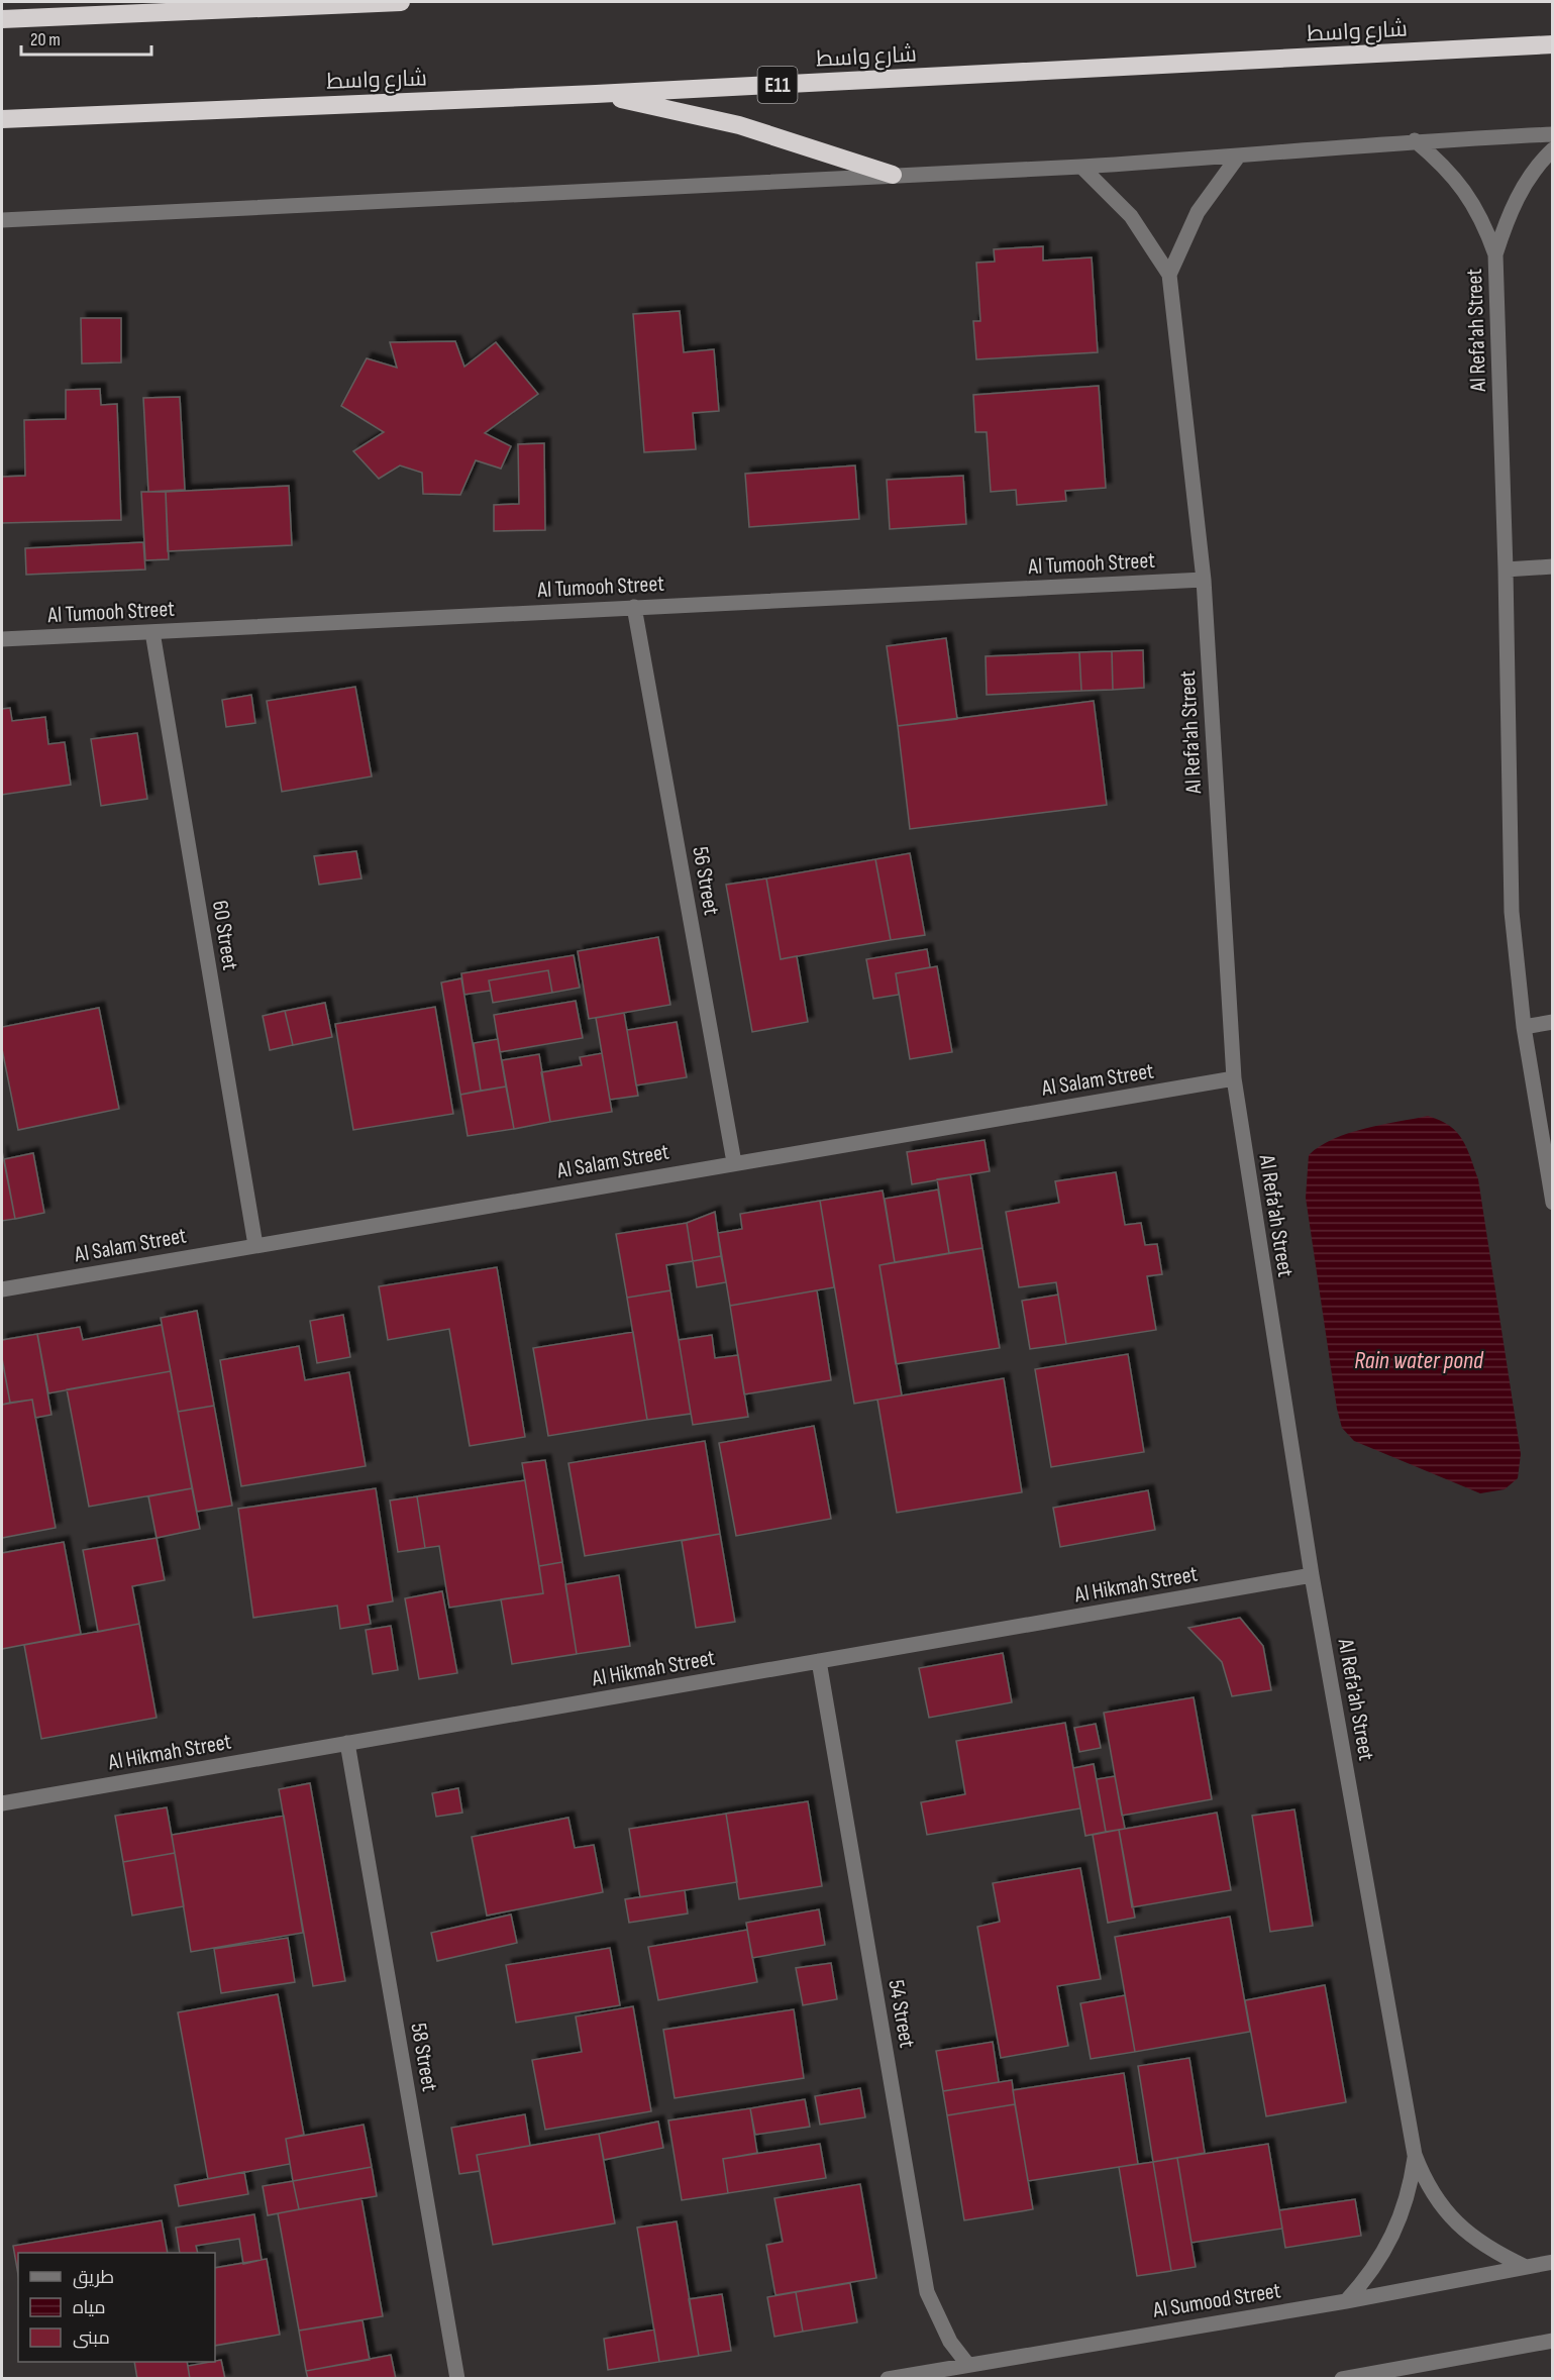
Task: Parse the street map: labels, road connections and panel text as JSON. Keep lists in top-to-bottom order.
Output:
{
  "streets": {
    "highway": ["شارع واسط", "E11"],
    "street": [
      "Al Refa'ah Street",
      "Al Tumooh Street",
      "56 Street",
      "60 Street",
      "Al Salam Street",
      "Al Hikmah Street",
      "54 Street",
      "58 Street",
      "Al Sumood Street"
    ]
  },
  "crossings": [
    ["Al Refa'ah Street", "Al Tumooh Street"],
    ["Al Refa'ah Street", "Al Salam Street"],
    ["Al Refa'ah Street", "Al Hikmah Street"],
    ["Al Refa'ah Street", "Al Sumood Street"],
    ["Al Tumooh Street", "56 Street"],
    ["Al Tumooh Street", "60 Street"],
    ["56 Street", "Al Salam Street"],
    ["60 Street", "Al Salam Street"],
    ["Al Hikmah Street", "54 Street"],
    ["Al Hikmah Street", "58 Street"],
    ["54 Street", "Al Sumood Street"]
  ],
  "water": ["Rain water pond"],
  "legend": ["طريق", "مياه", "مبنى"],
  "scale_bar": "20 m"
}
